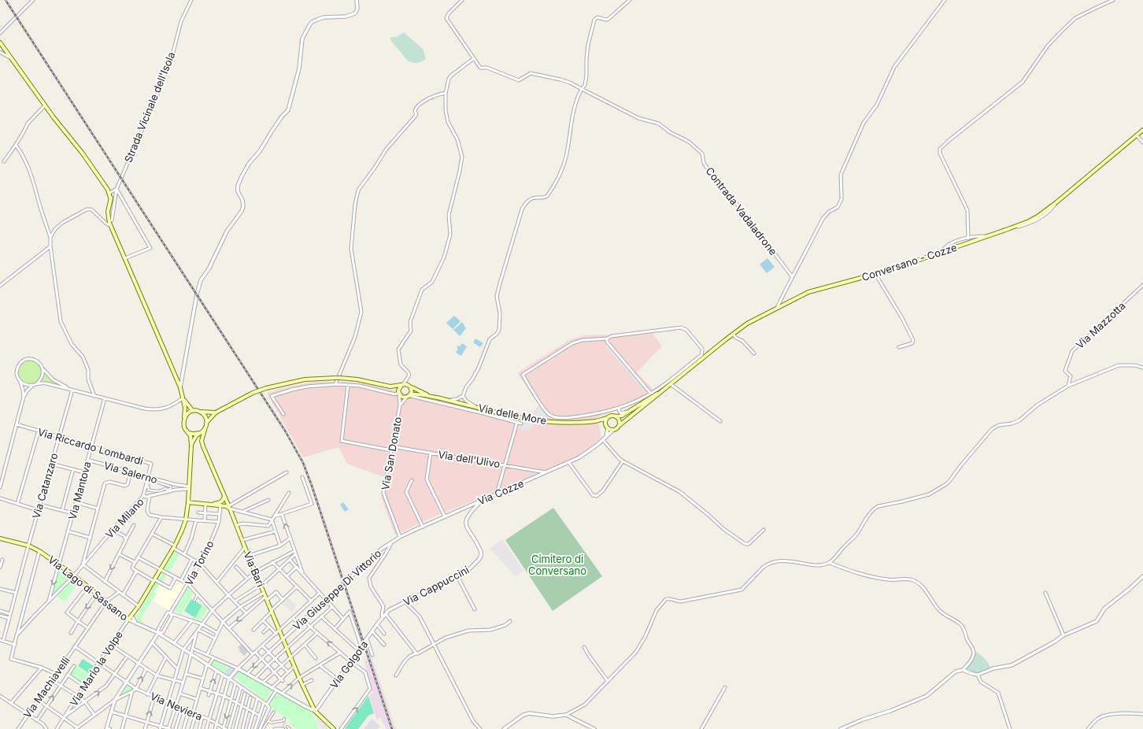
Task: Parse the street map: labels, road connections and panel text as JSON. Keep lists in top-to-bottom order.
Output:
{
  "streets": {
    "main road": [
      "Conversano - Cozze",
      "Via delle More",
      "Via Bari",
      "Via Lago di Sassano"
    ],
    "street": [
      "Strada Vicinale dell'Isola",
      "Contrada Vadaladrone",
      "Via Mazzotta",
      "Via Riccardo Lombardi",
      "Via San Donato",
      "Via dell'Ulivo",
      "Via Salerno",
      "Via Catanzaro",
      "Via Mantova",
      "Via Cozze",
      "Via Milano",
      "Via Torino",
      "Via Cappuccini",
      "Via Giuseppe Di Vittorio",
      "Via Golgota",
      "Via Mario la Volpe",
      "Via Machiavelli",
      "Via Neviera"
    ]
  },
  "crossings": [
    ["Via Riccardo Lombardi", "Via Salerno"],
    ["Via Riccardo Lombardi", "Via Catanzaro"],
    ["Via Riccardo Lombardi", "Via Mantova"],
    ["Via Riccardo Lombardi", "Via Milano"],
    ["Via San Donato", "Via dell'Ulivo"],
    ["Via San Donato", "Via Cozze"],
    ["Via dell'Ulivo", "Via Cozze"],
    ["Via Salerno", "Via Mantova"],
    ["Via Salerno", "Via Milano"],
    ["Via Catanzaro", "Via Lago di Sassano"],
    ["Via Mantova", "Via Milano"],
    ["Via Mantova", "Via Lago di Sassano"],
    ["Via Cozze", "Via Cappuccini"],
    ["Via Cozze", "Via Giuseppe Di Vittorio"],
    ["Via Milano", "Via Lago di Sassano"],
    ["Via Torino", "Via Bari"],
    ["Via Bari", "Via Giuseppe Di Vittorio"],
    ["Via Bari", "Via Golgota"],
    ["Via Cappuccini", "Via Golgota"],
    ["Via Lago di Sassano", "Via Mario la Volpe"],
    ["Via Lago di Sassano", "Via Machiavelli"],
    ["Via Mario la Volpe", "Via Neviera"],
    ["Via Machiavelli", "Via Neviera"]
  ],
  "parks": ["Cimitero di Conversano"]
}
